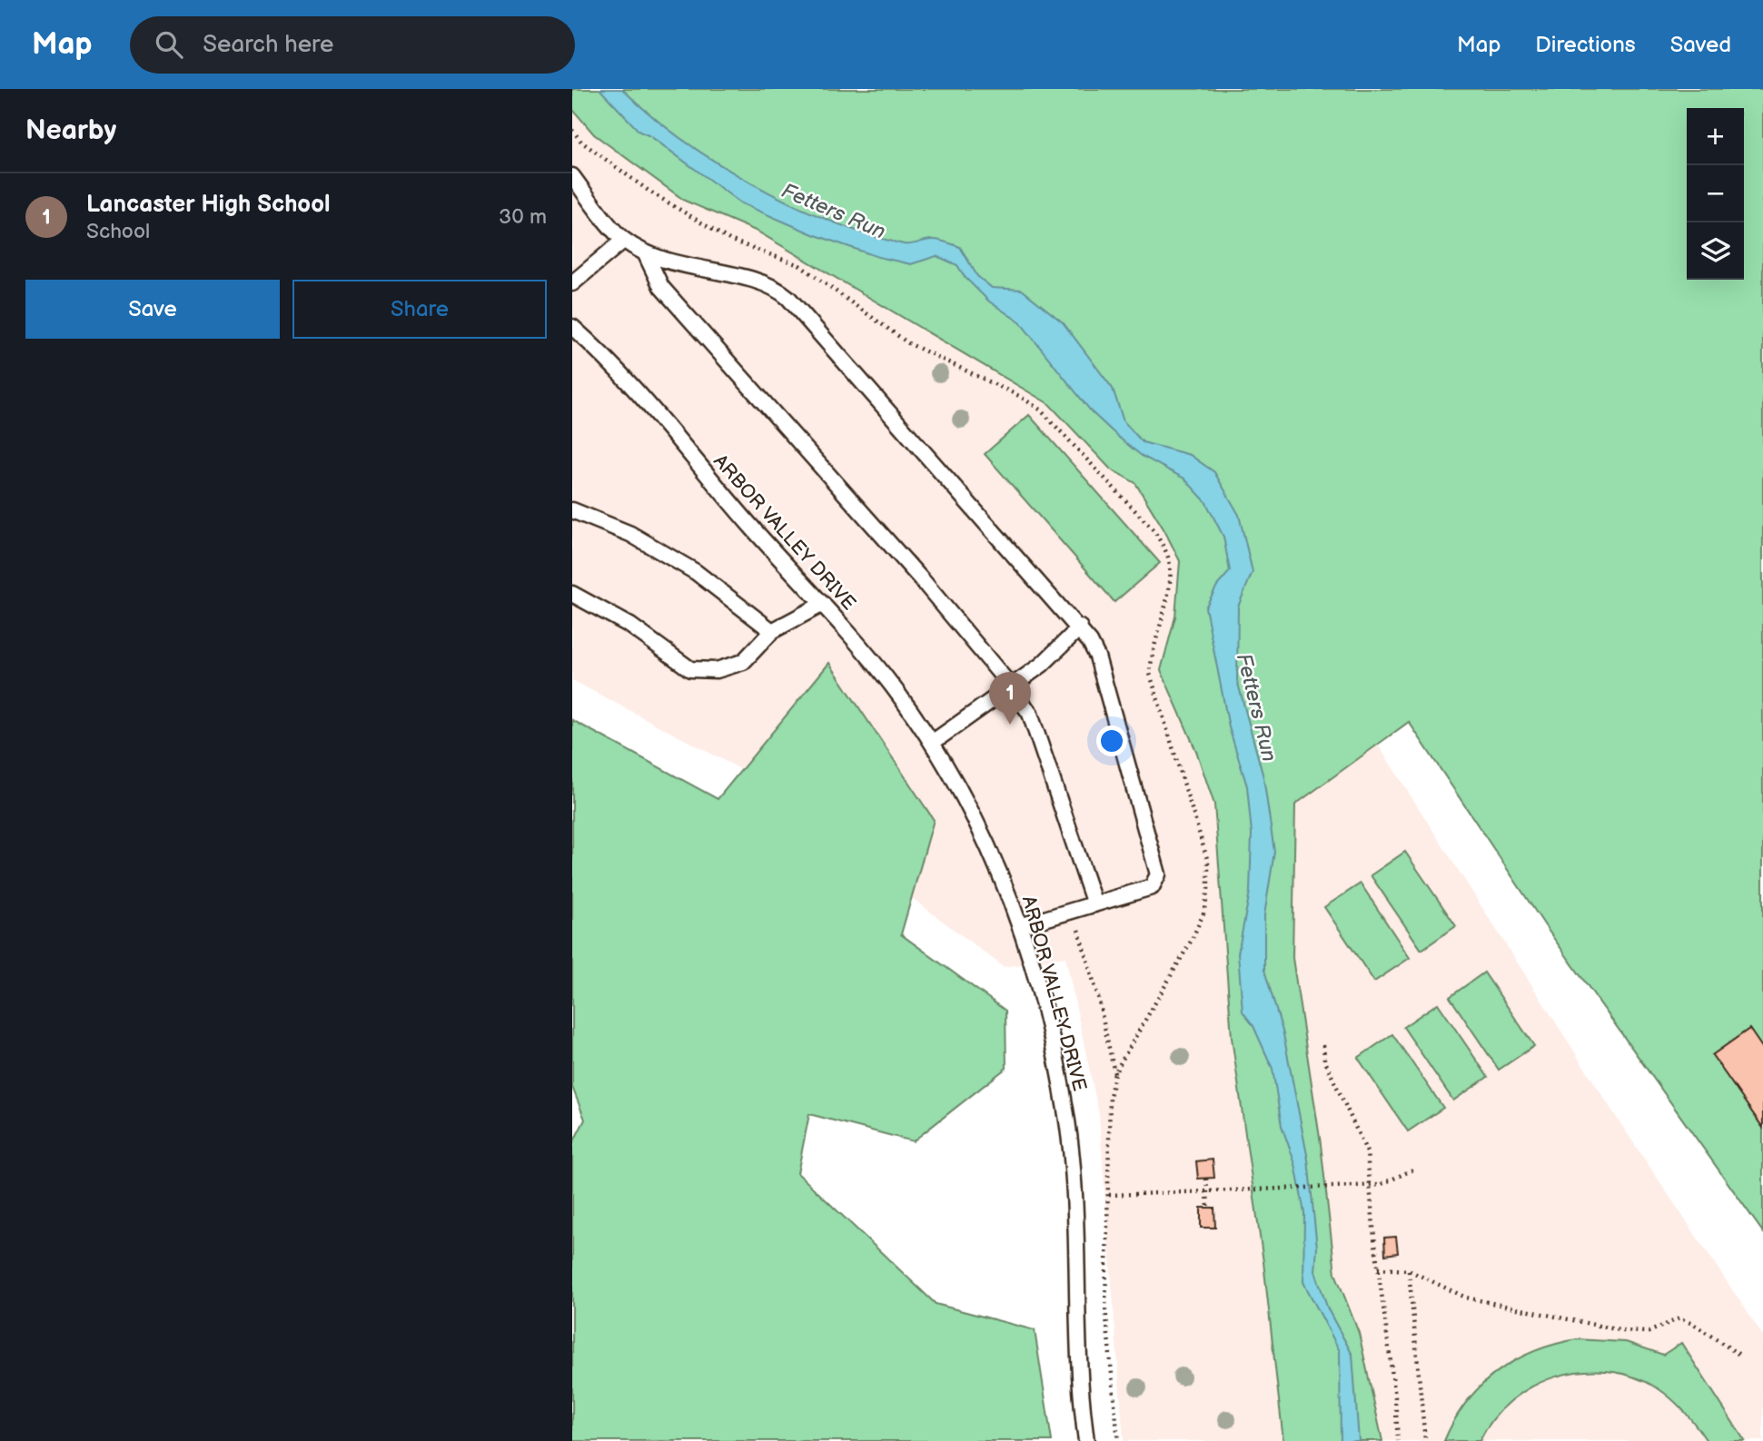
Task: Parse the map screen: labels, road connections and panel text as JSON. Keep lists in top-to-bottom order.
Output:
{
  "streets": {
    "lane": ["ARBOR VALLEY DRIVE"]
  },
  "water": ["Fetters Run"],
  "page": {
    "header": "Map",
    "search": "Search here",
    "nav": ["Map", "Directions", "Saved"],
    "heading": "Nearby",
    "map_buttons": ["+", "−"],
    "list": [
      {
        "mark": "1",
        "name": "Lancaster High School",
        "note": "School",
        "value": "30 m"
      }
    ],
    "buttons": ["Save", "Share"],
    "pins": "1"
  }
}
